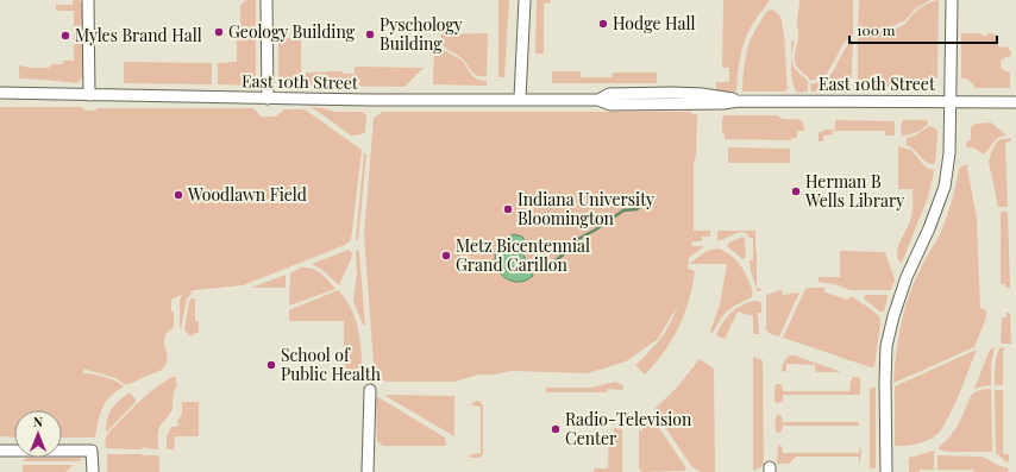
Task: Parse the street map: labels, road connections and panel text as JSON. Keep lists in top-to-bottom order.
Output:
{
  "streets": {
    "street": ["East 10th Street"]
  },
  "places": [
    "Hodge Hall",
    "Geology Building",
    "Pyschology Building",
    "Myles Brand Hall",
    "Herman B Wells Library",
    "Woodlawn Field",
    "Indiana University Bloomington",
    "Metz Bicentennial Grand Carillon",
    "School of Public Health",
    "Radio-Television Center"
  ],
  "scale_bar": "100 m",
  "north": "top"
}
